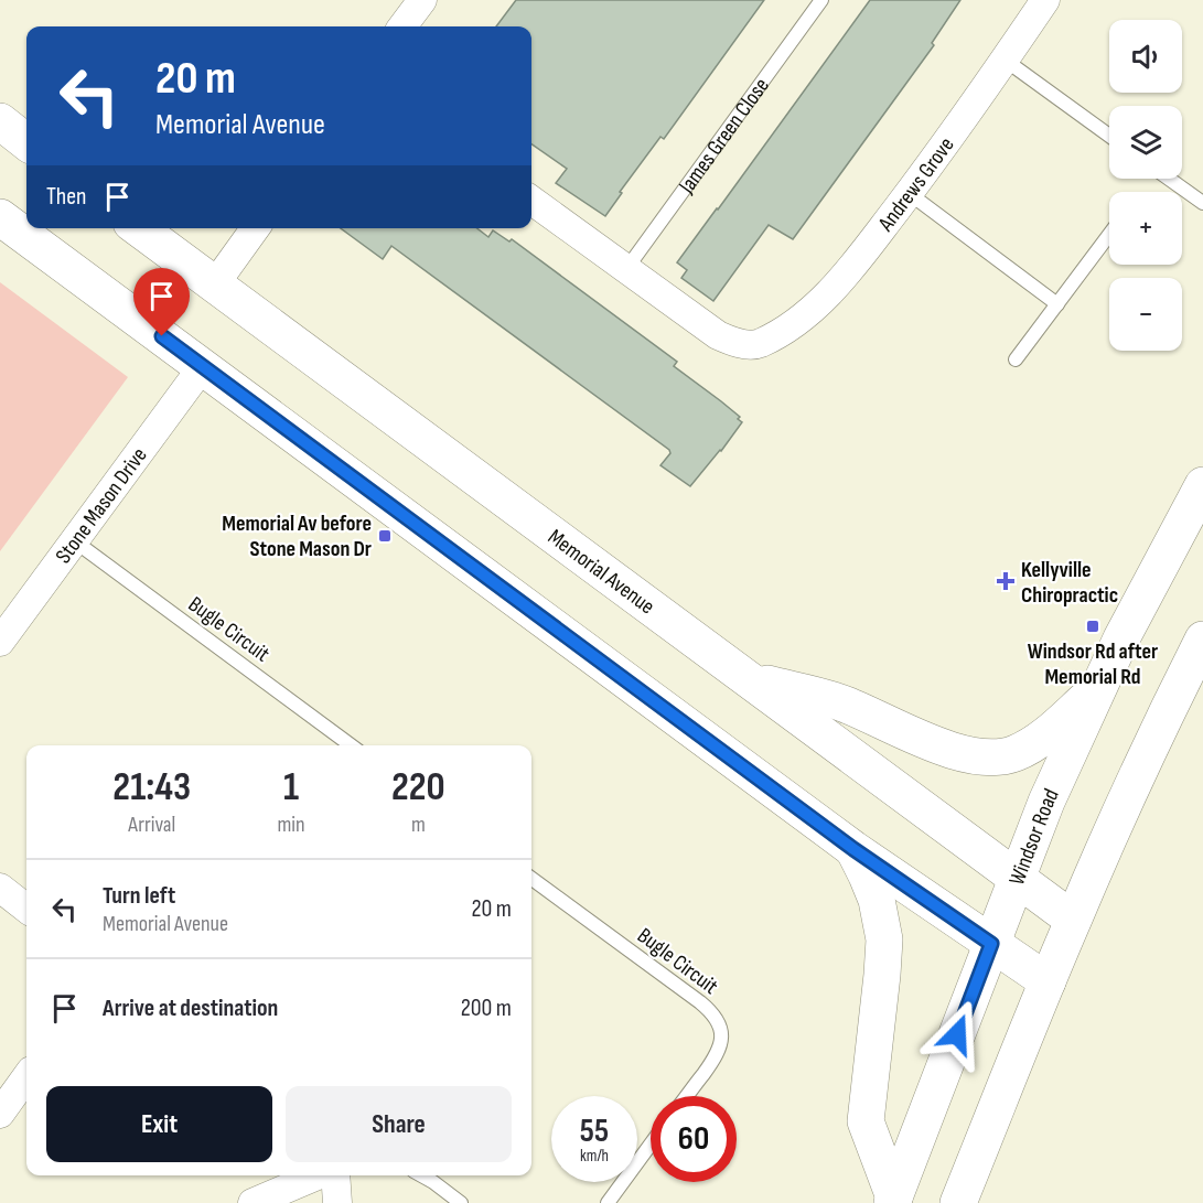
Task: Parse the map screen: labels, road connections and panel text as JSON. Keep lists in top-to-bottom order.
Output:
{
  "streets": {
    "main road": ["Memorial Avenue", "Windsor Road"],
    "street": ["Andrews Grove", "Stone Mason Drive"],
    "lane": ["James Green Close", "Bugle Circuit"]
  },
  "crossings": [
    ["James Green Close", "Andrews Grove"],
    ["Stone Mason Drive", "Bugle Circuit"],
    ["Memorial Avenue", "Windsor Road"]
  ],
  "places": {
    "transit": ["Memorial Av before Stone Mason Dr", "Windsor Rd after Memorial Rd"],
    "health": ["Kellyville Chiropractic"]
  },
  "page": {
    "map_buttons": ["+", "−"],
    "turn": ["20 m", "Memorial Avenue"],
    "then": "Then",
    "eta": [
      "21:43",
      "Arrival",
      "1",
      "min",
      "220",
      "m"
    ],
    "list": [
      {
        "name": "Turn left",
        "note": "Memorial Avenue",
        "value": "20 m"
      },
      {
        "name": "Arrive at destination",
        "value": "200 m"
      }
    ],
    "buttons": ["Exit", "Share"],
    "speed": "55 km/h",
    "limit": "60"
  }
}
